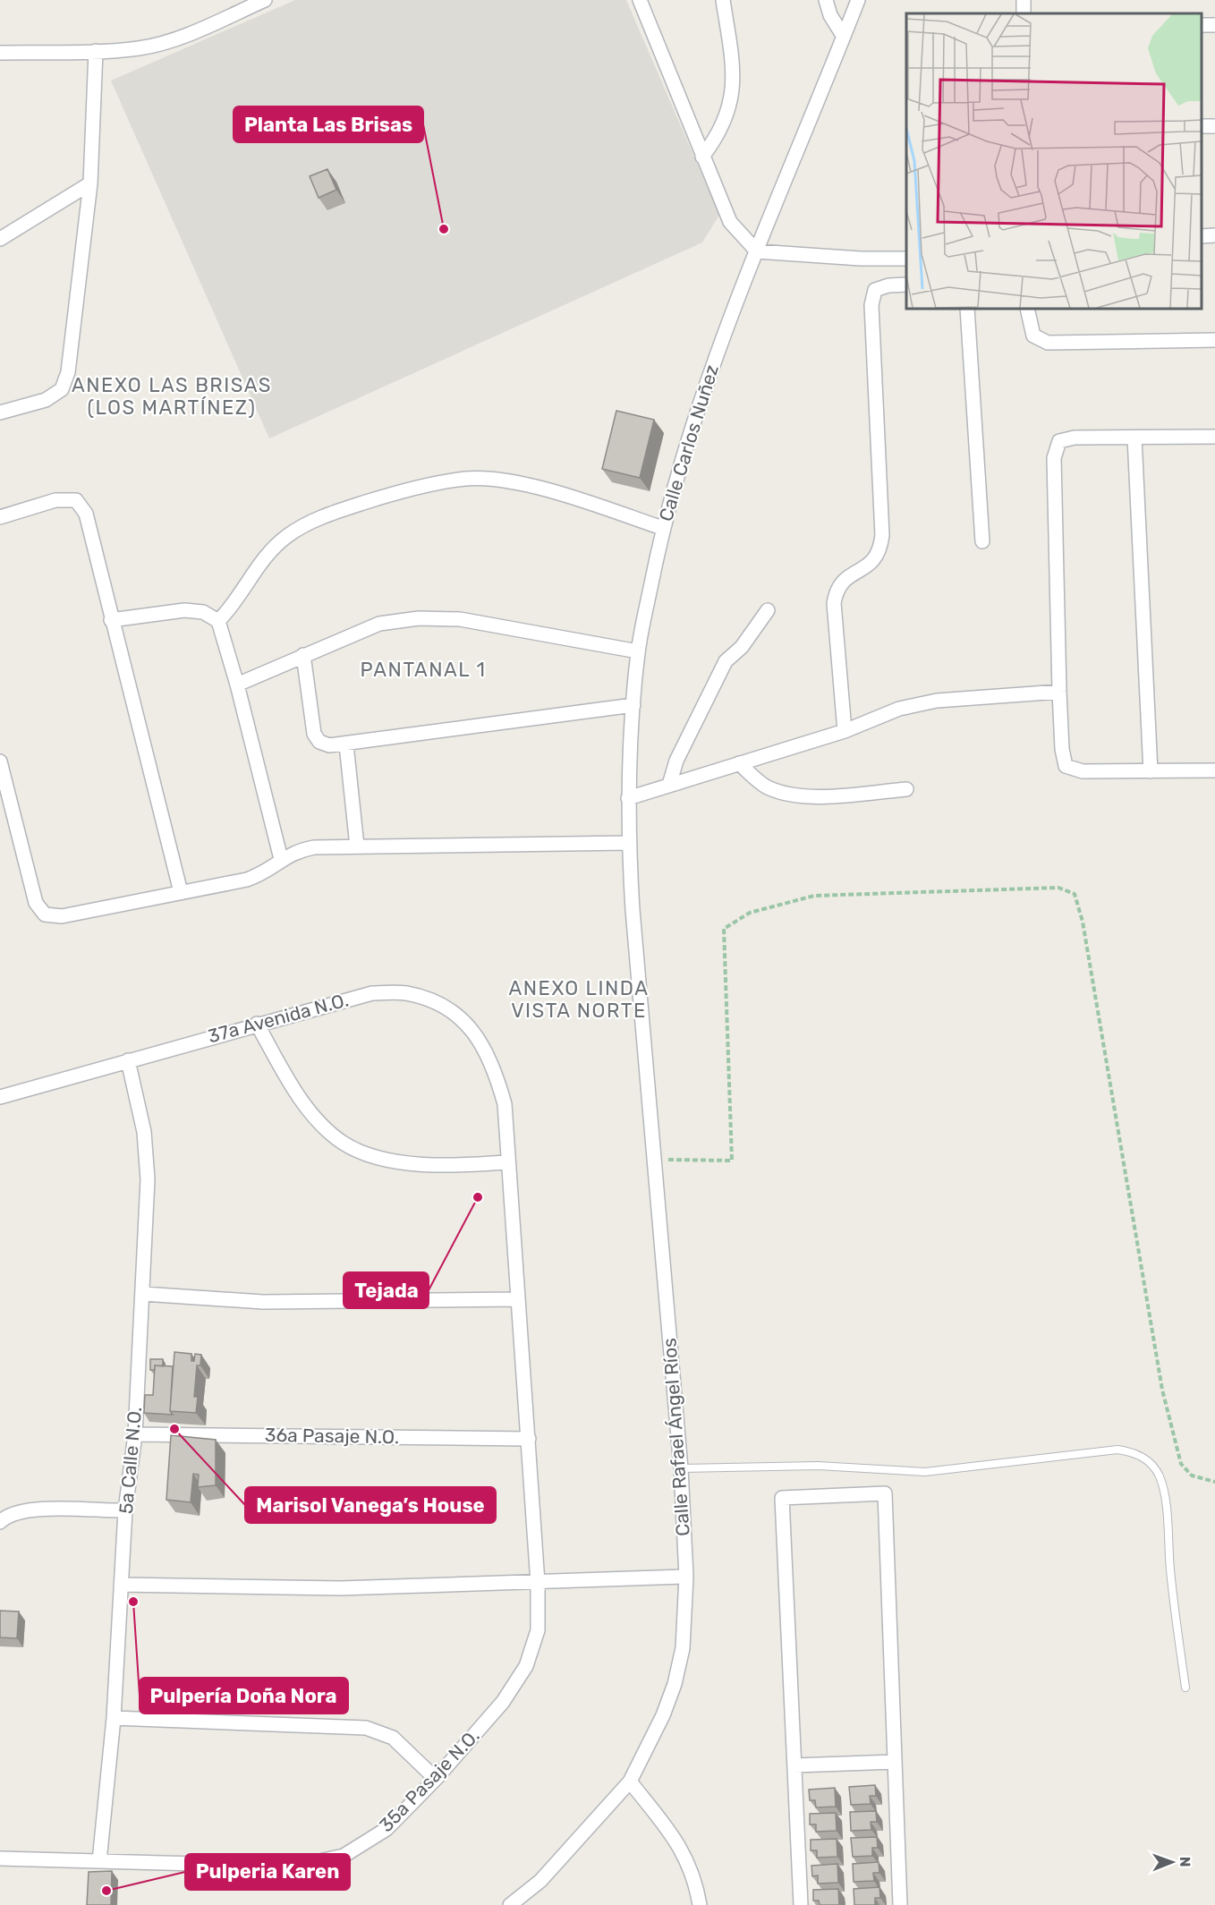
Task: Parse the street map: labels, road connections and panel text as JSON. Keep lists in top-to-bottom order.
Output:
{
  "streets": {
    "street": [
      "Calle Carlos Nuñez",
      "37a Avenida N.O.",
      "36a Pasaje N.O.",
      "Calle Rafael Ángel Ríos",
      "5a Calle N.O.",
      "35a Pasaje N.O."
    ]
  },
  "crossings": [
    ["Calle Carlos Nuñez", "Calle Rafael Ángel Ríos"],
    ["37a Avenida N.O.", "5a Calle N.O."],
    ["37a Avenida N.O.", "35a Pasaje N.O."],
    ["36a Pasaje N.O.", "5a Calle N.O."],
    ["36a Pasaje N.O.", "35a Pasaje N.O."],
    ["5a Calle N.O.", "35a Pasaje N.O."]
  ],
  "districts": ["ANEXO LAS BRISAS (LOS MARTÍNEZ)", "PANTANAL 1", "ANEXO LINDA VISTA NORTE"],
  "places": [
    "Planta Las Brisas",
    "Tejada",
    "Marisol Vanega’s House",
    "Pulpería Doña Nora",
    "Pulperia Karen"
  ],
  "north": "right"
}
